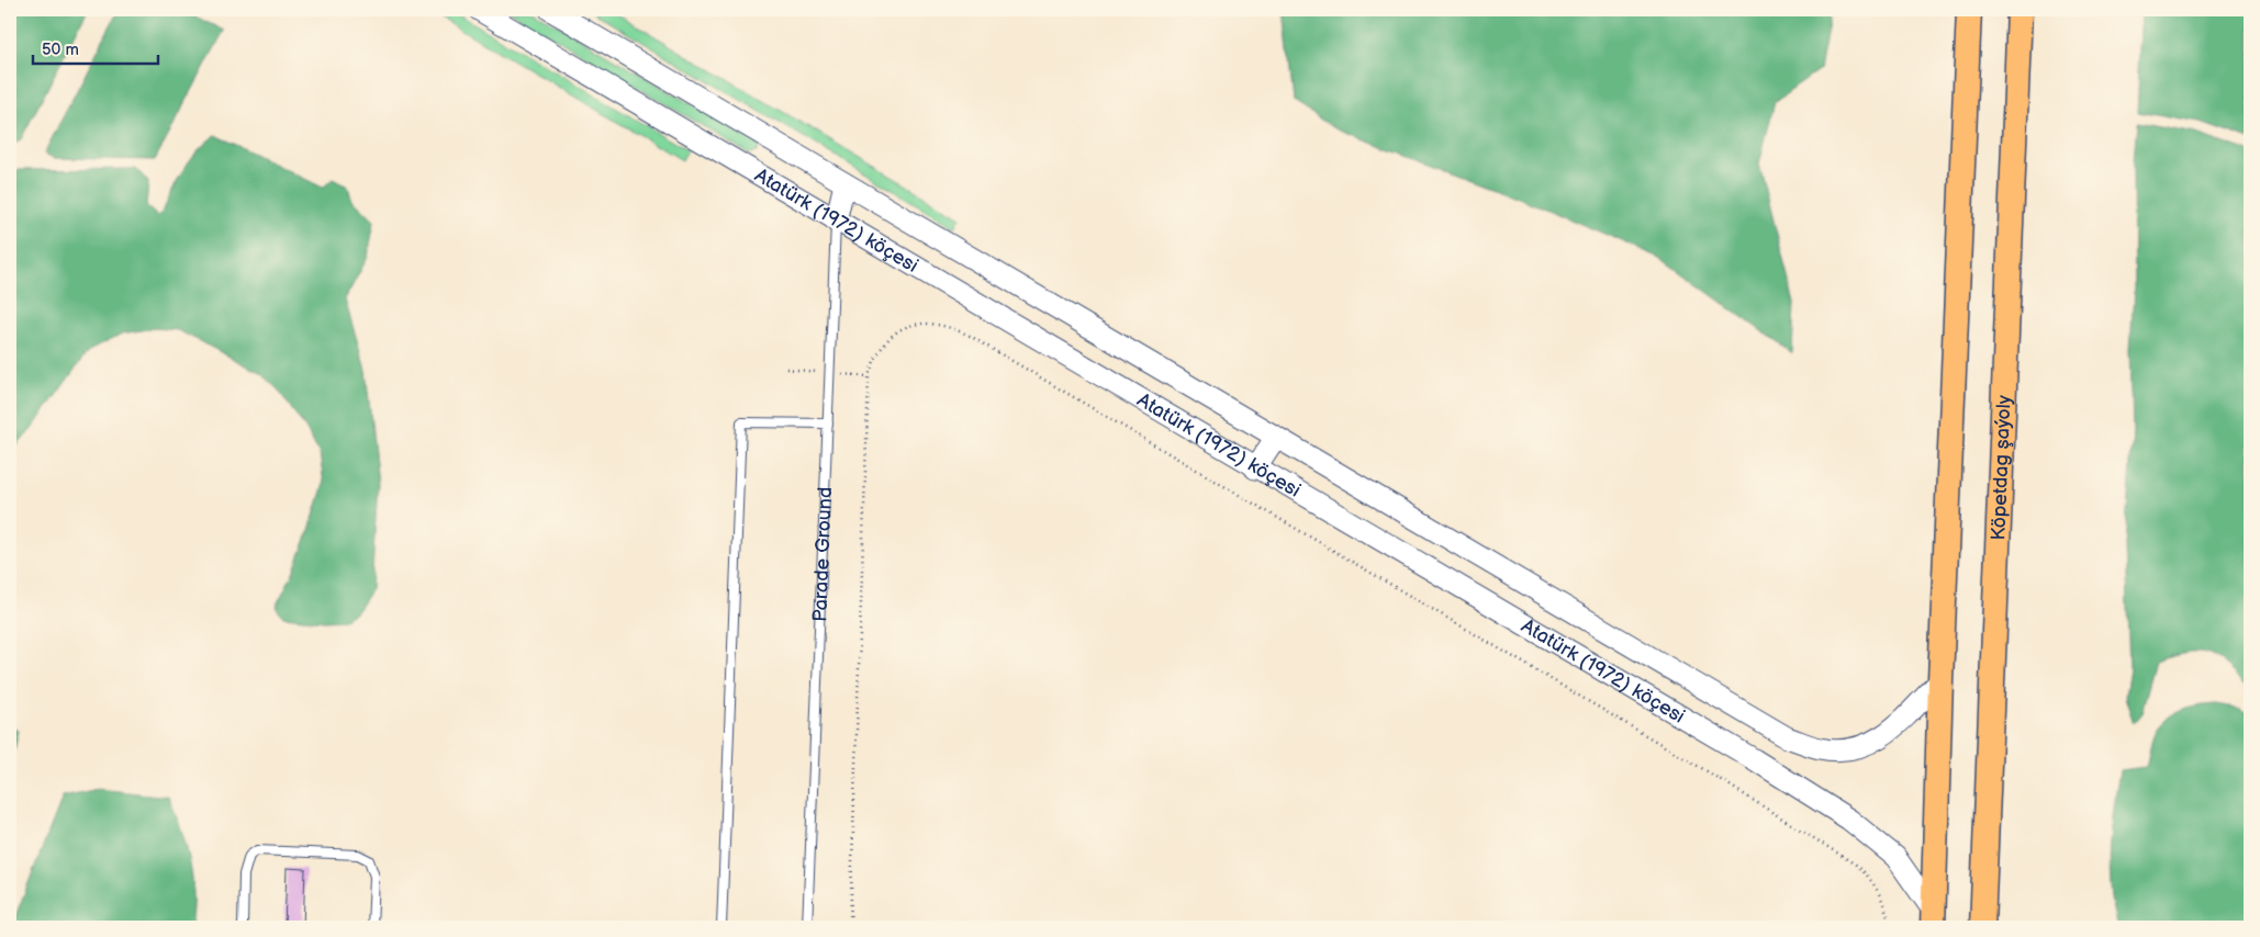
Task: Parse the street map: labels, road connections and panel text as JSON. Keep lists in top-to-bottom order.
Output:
{
  "streets": {
    "main road": ["Köpetdag şaýoly"],
    "street": ["Atatürk (1972) köçesi", "Parade Ground"]
  },
  "crossings": [
    ["Atatürk (1972) köçesi", "Parade Ground"]
  ],
  "scale_bar": "50 m"
}
